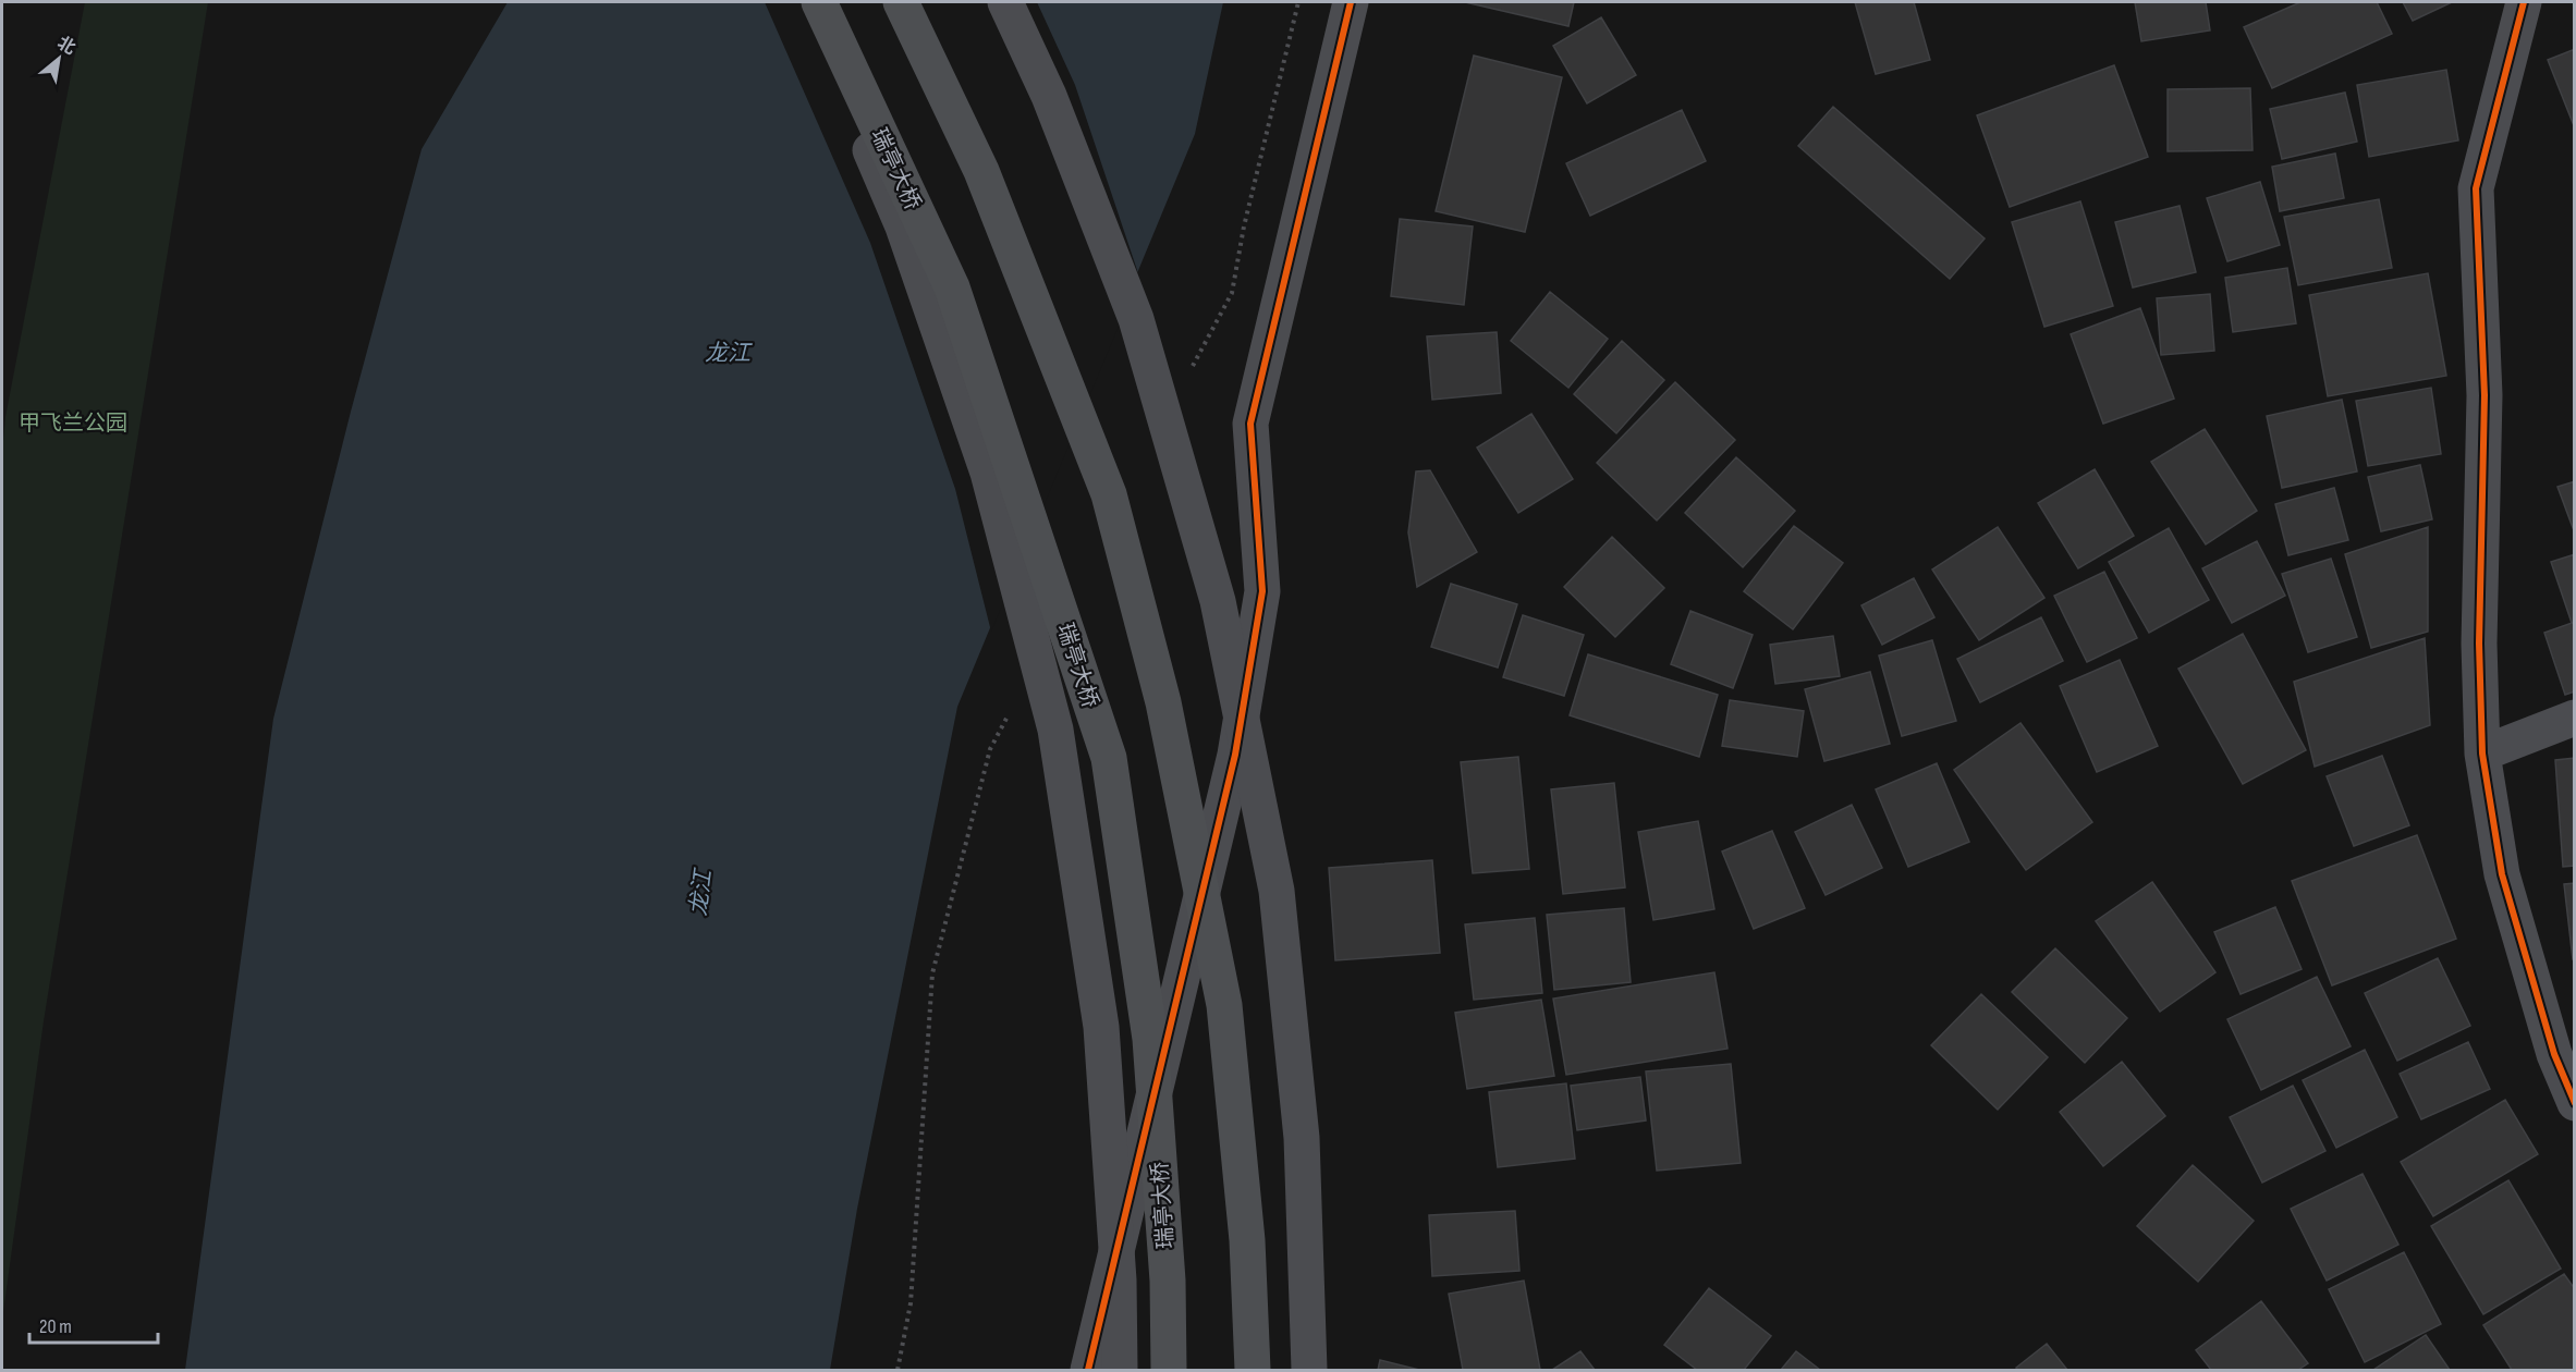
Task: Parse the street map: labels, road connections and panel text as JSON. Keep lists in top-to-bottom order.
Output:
{
  "streets": {
    "main road": ["瑞亭大桥"]
  },
  "water": ["龙江"],
  "parks": ["甲飞兰公园"],
  "scale_bar": "20 m",
  "north": "top right"
}
